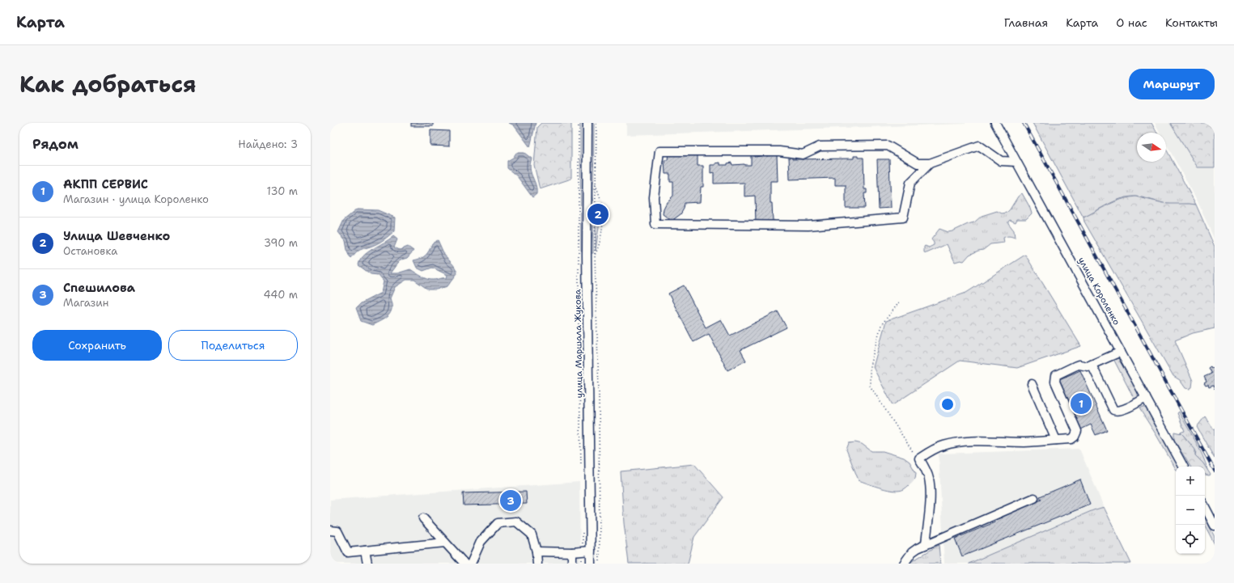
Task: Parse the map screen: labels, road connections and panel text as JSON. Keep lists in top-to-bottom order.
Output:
{
  "streets": {
    "street": ["улица Короленко", "улица Маршала Жукова"]
  },
  "north": "right",
  "page": {
    "header": "Карта",
    "nav": [
      "Главная",
      "Карта",
      "О нас",
      "Контакты"
    ],
    "title": "Как добраться",
    "buttons": [
      "Маршрут",
      ["Сохранить", "Поделиться"]
    ],
    "heading": ["Рядом", "Найдено: 3"],
    "list": [
      {
        "mark": "1",
        "name": "АКПП СЕРВИС",
        "note": "Магазин · улица Короленко",
        "value": "130 m"
      },
      {
        "mark": "2",
        "name": "Улица Шевченко",
        "note": "Остановка",
        "value": "390 m"
      },
      {
        "mark": "3",
        "name": "Спешилова",
        "note": "Магазин",
        "value": "440 m"
      }
    ],
    "pins": ["2", "1", "3"],
    "map_buttons": ["+", "−"]
  }
}
